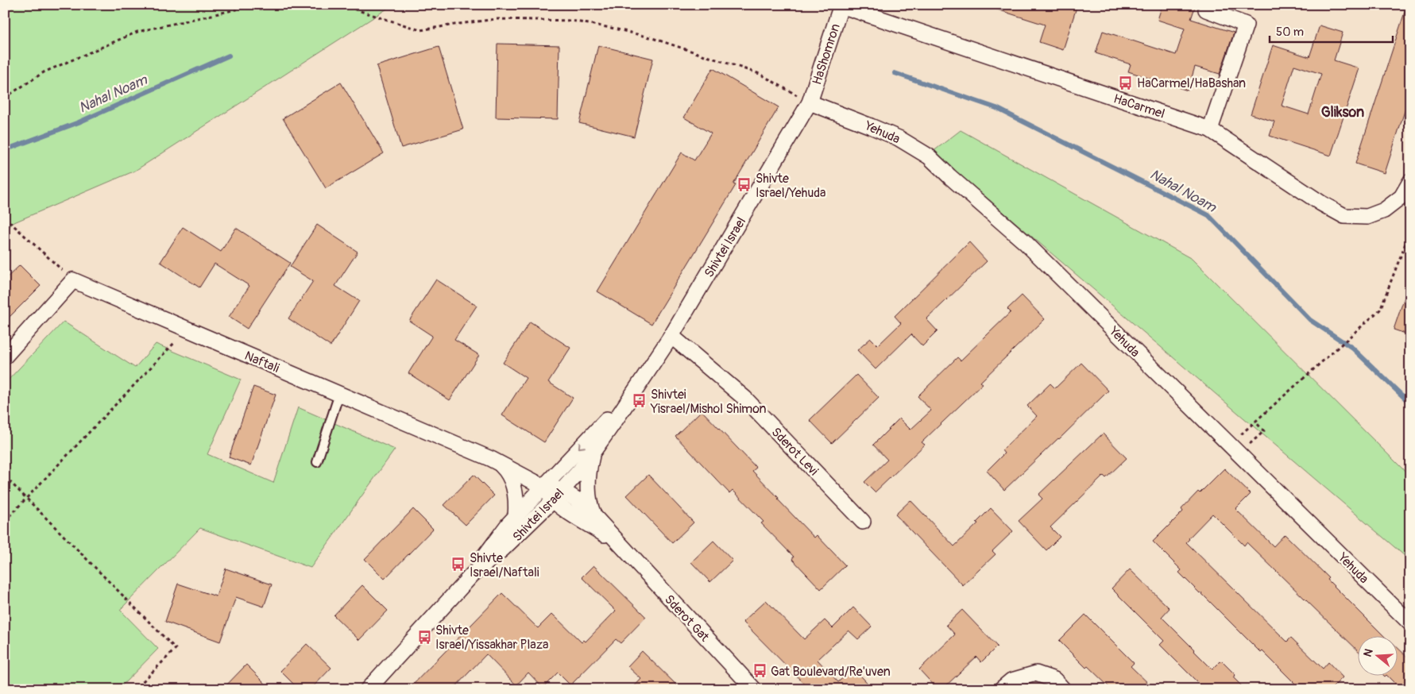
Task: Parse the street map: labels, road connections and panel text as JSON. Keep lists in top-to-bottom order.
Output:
{
  "streets": {
    "street": [
      "HaShomron",
      "HaCarmel",
      "Yehuda",
      "Shivtei Israel",
      "Naftali",
      "Sderot Levi",
      "Sderot Gat"
    ]
  },
  "crossings": [
    ["HaShomron", "HaCarmel"],
    ["HaShomron", "Yehuda"],
    ["HaShomron", "Shivtei Israel"],
    ["Yehuda", "Shivtei Israel"],
    ["Shivtei Israel", "Naftali"],
    ["Shivtei Israel", "Sderot Levi"],
    ["Shivtei Israel", "Sderot Gat"],
    ["Naftali", "Sderot Gat"]
  ],
  "districts": ["Glikson"],
  "water": ["Nahal Noam"],
  "places": {
    "bus stop": [
      "HaCarmel/HaBashan",
      "Shivte Israel/Yehuda",
      "Shivtei Yisrael/Mishol Shimon",
      "Shivte Israel/Naftali",
      "Shivte Israel/Yissakhar Plaza",
      "Gat Boulevard/Re'uven"
    ]
  },
  "scale_bar": "50 m",
  "north": "left"
}
